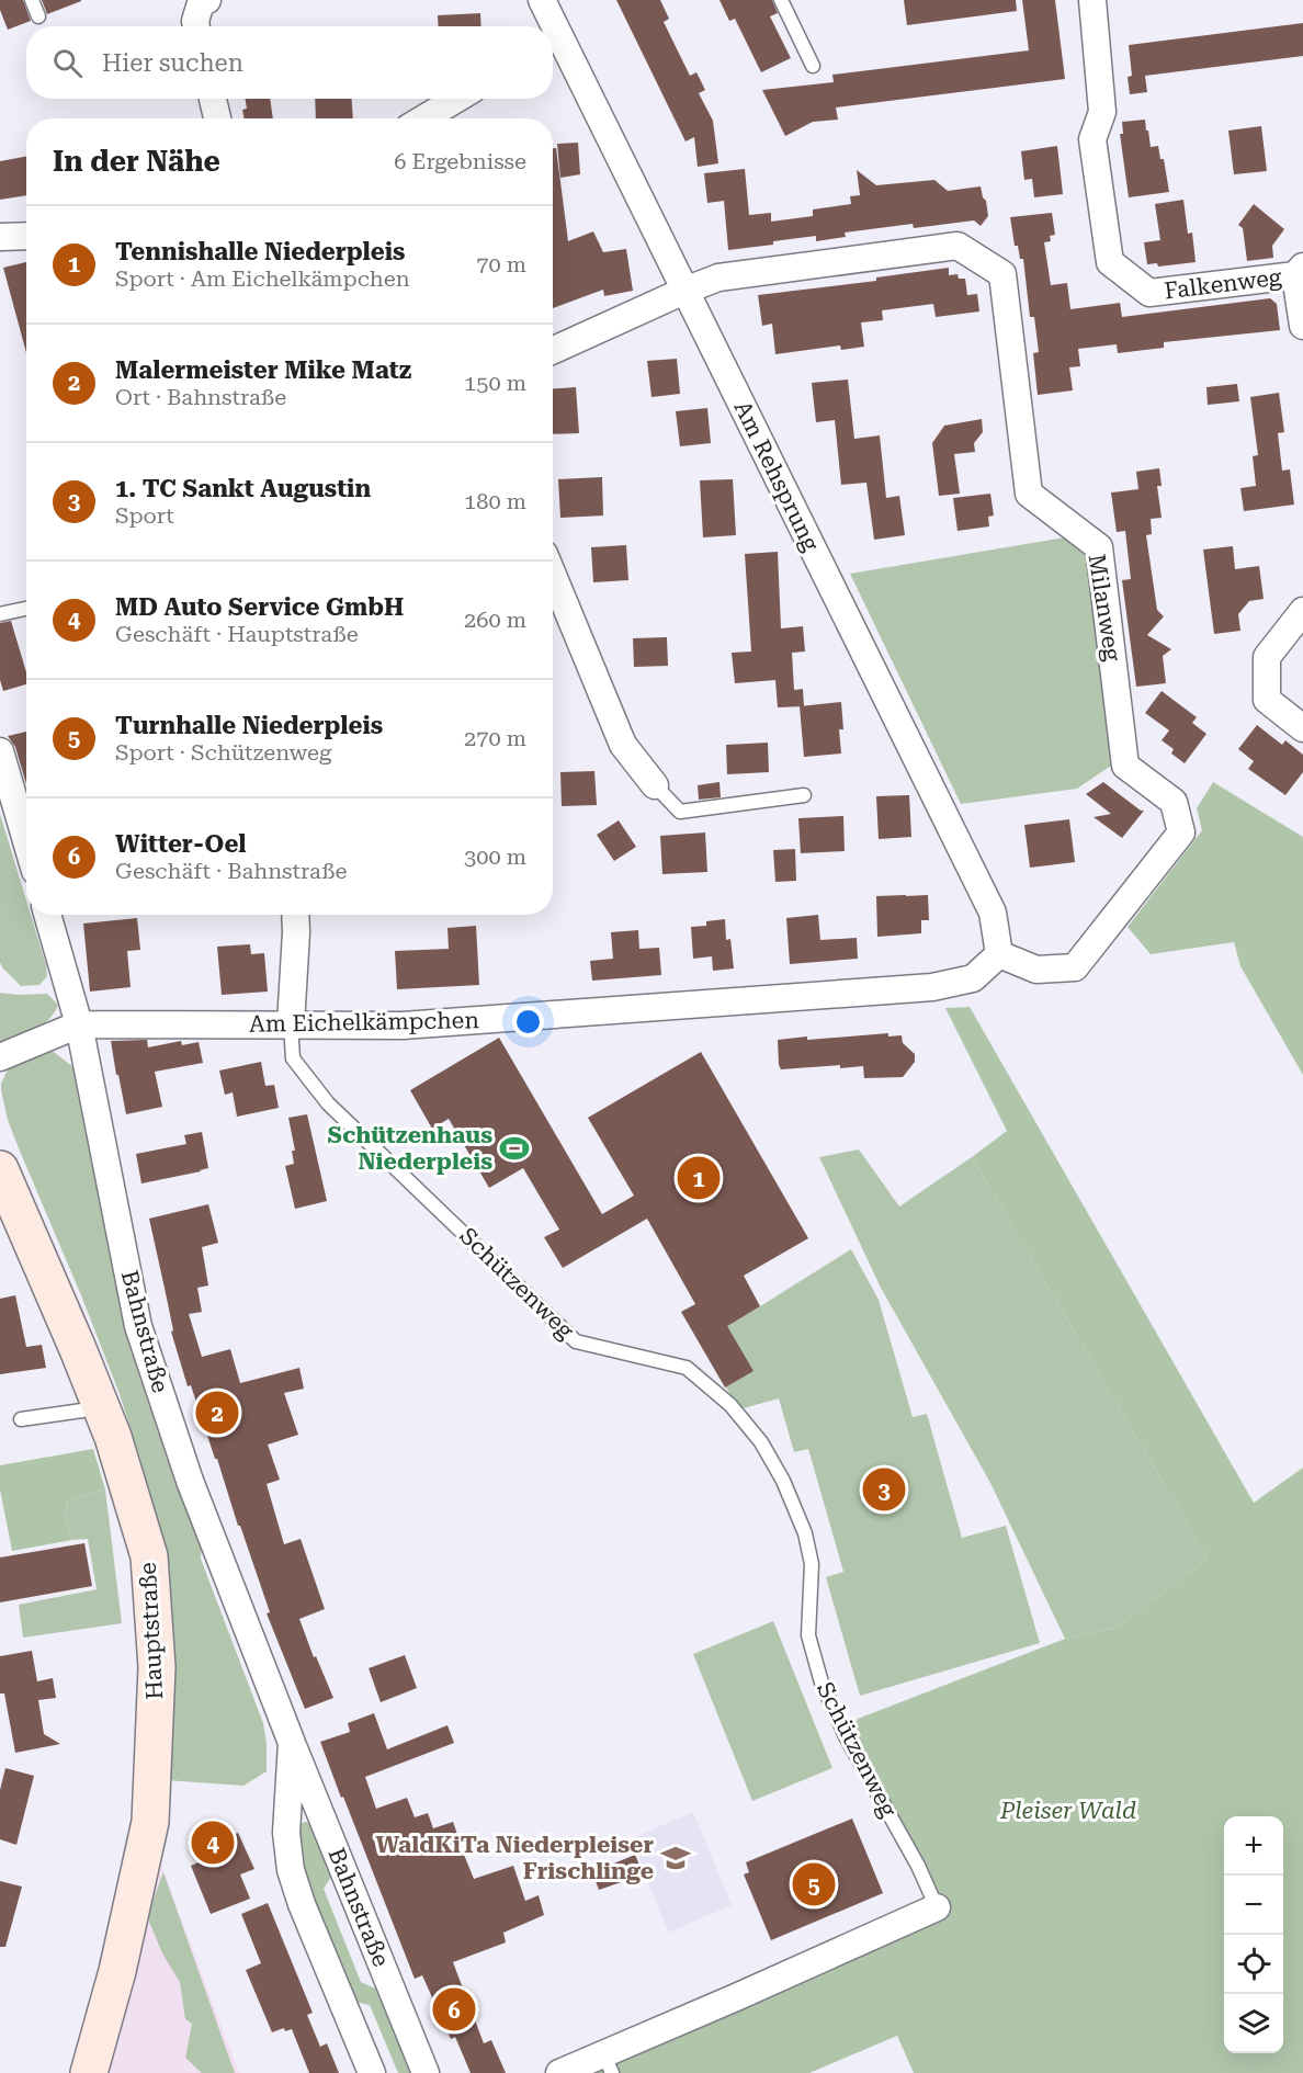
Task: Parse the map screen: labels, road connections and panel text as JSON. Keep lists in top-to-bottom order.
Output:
{
  "streets": {
    "main road": ["Hauptstraße"],
    "street": [
      "Falkenweg",
      "Am Rehsprung",
      "Milanweg",
      "Am Eichelkämpchen",
      "Schützenweg",
      "Bahnstraße"
    ]
  },
  "crossings": [
    ["Am Rehsprung", "Milanweg"],
    ["Am Rehsprung", "Am Eichelkämpchen"],
    ["Milanweg", "Am Eichelkämpchen"],
    ["Am Eichelkämpchen", "Schützenweg"],
    ["Am Eichelkämpchen", "Bahnstraße"]
  ],
  "parks": ["Pleiser Wald"],
  "places": {
    "sports": ["Schützenhaus Niederpleis"],
    "school or university": ["WaldKiTa Niederpleiser Frischlinge"]
  },
  "page": {
    "search": "Hier suchen",
    "heading": ["In der Nähe", "6 Ergebnisse"],
    "list": [
      {
        "mark": "1",
        "name": "Tennishalle Niederpleis",
        "note": "Sport · Am Eichelkämpchen",
        "value": "70 m"
      },
      {
        "mark": "2",
        "name": "Malermeister Mike Matz",
        "note": "Ort · Bahnstraße",
        "value": "150 m"
      },
      {
        "mark": "3",
        "name": "1. TC Sankt Augustin",
        "note": "Sport",
        "value": "180 m"
      },
      {
        "mark": "4",
        "name": "MD Auto Service GmbH",
        "note": "Geschäft · Hauptstraße",
        "value": "260 m"
      },
      {
        "mark": "5",
        "name": "Turnhalle Niederpleis",
        "note": "Sport · Schützenweg",
        "value": "270 m"
      },
      {
        "mark": "6",
        "name": "Witter-Oel",
        "note": "Geschäft · Bahnstraße",
        "value": "300 m"
      }
    ],
    "pins": [
      "1",
      "2",
      "3",
      "4",
      "5",
      "6"
    ],
    "map_buttons": ["+", "−"]
  }
}
